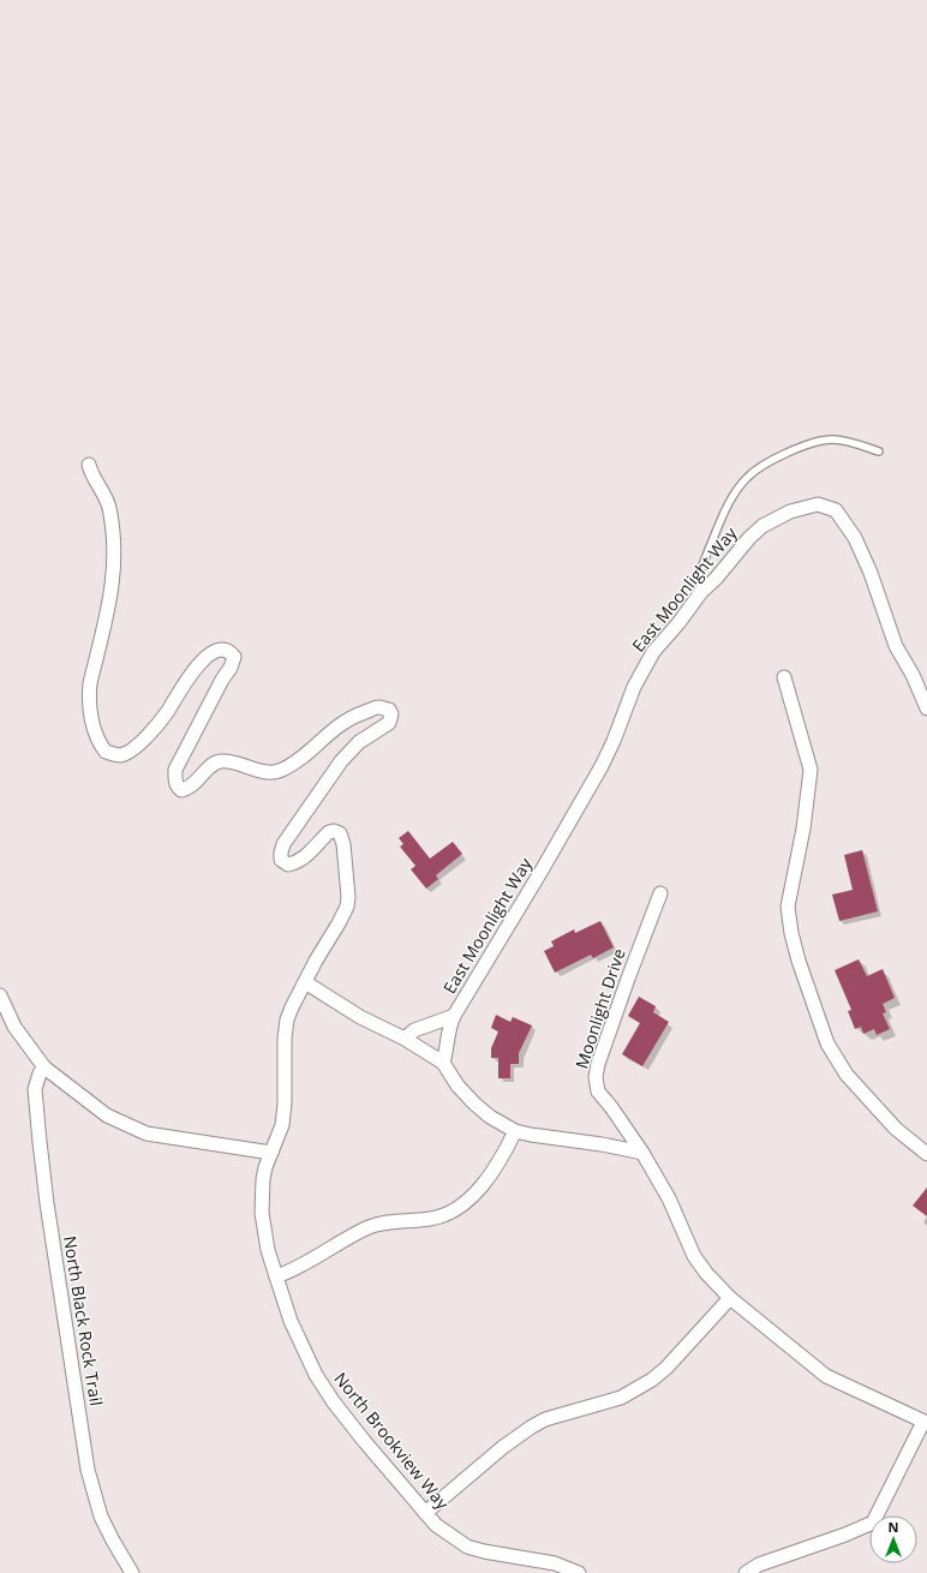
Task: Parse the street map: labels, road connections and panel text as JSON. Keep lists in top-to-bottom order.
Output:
{
  "streets": {
    "street": [
      "East Moonlight Way",
      "Moonlight Drive",
      "North Black Rock Trail",
      "North Brookview Way"
    ]
  },
  "north": "top"
}
